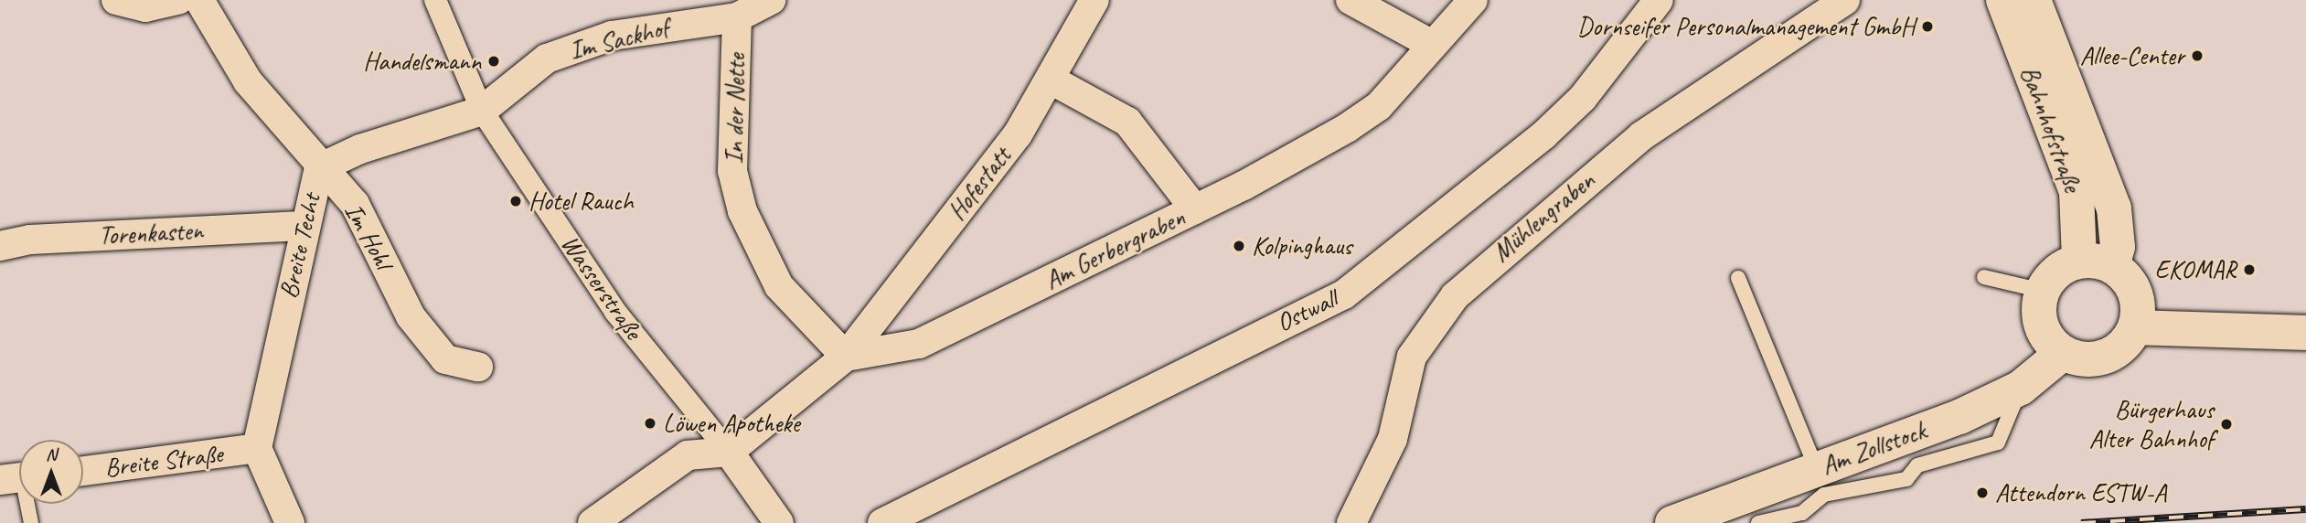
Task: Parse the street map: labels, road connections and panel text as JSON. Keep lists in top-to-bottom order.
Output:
{
  "streets": {
    "street": [
      "Im Sackhof",
      "In der Nette",
      "Bahnhofstraße",
      "Hofestatt",
      "Mühlengraben",
      "Torenkasten",
      "Im Hohl",
      "Breite Techt",
      "Am Gerbergraben",
      "Wasserstraße",
      "Ostwall",
      "Am Zollstock",
      "Breite Straße"
    ]
  },
  "crossings": [
    ["Im Sackhof", "In der Nette"],
    ["Im Sackhof", "Wasserstraße"],
    ["In der Nette", "Hofestatt"],
    ["In der Nette", "Am Gerbergraben"],
    ["Bahnhofstraße", "Am Zollstock"],
    ["Hofestatt", "Am Gerbergraben"],
    ["Torenkasten", "Breite Techt"],
    ["Im Hohl", "Breite Techt"],
    ["Breite Techt", "Breite Straße"],
    ["Am Gerbergraben", "Wasserstraße"]
  ],
  "places": [
    "Dornseifer Personalmanagement GmbH",
    "Allee-Center",
    "Handelsmann",
    "Hotel Rauch",
    "Kolpinghaus",
    "EKOMAR",
    "Löwen Apotheke",
    "Bürgerhaus Alter Bahnhof",
    "Attendorn ESTW-A"
  ],
  "north": "top"
}
